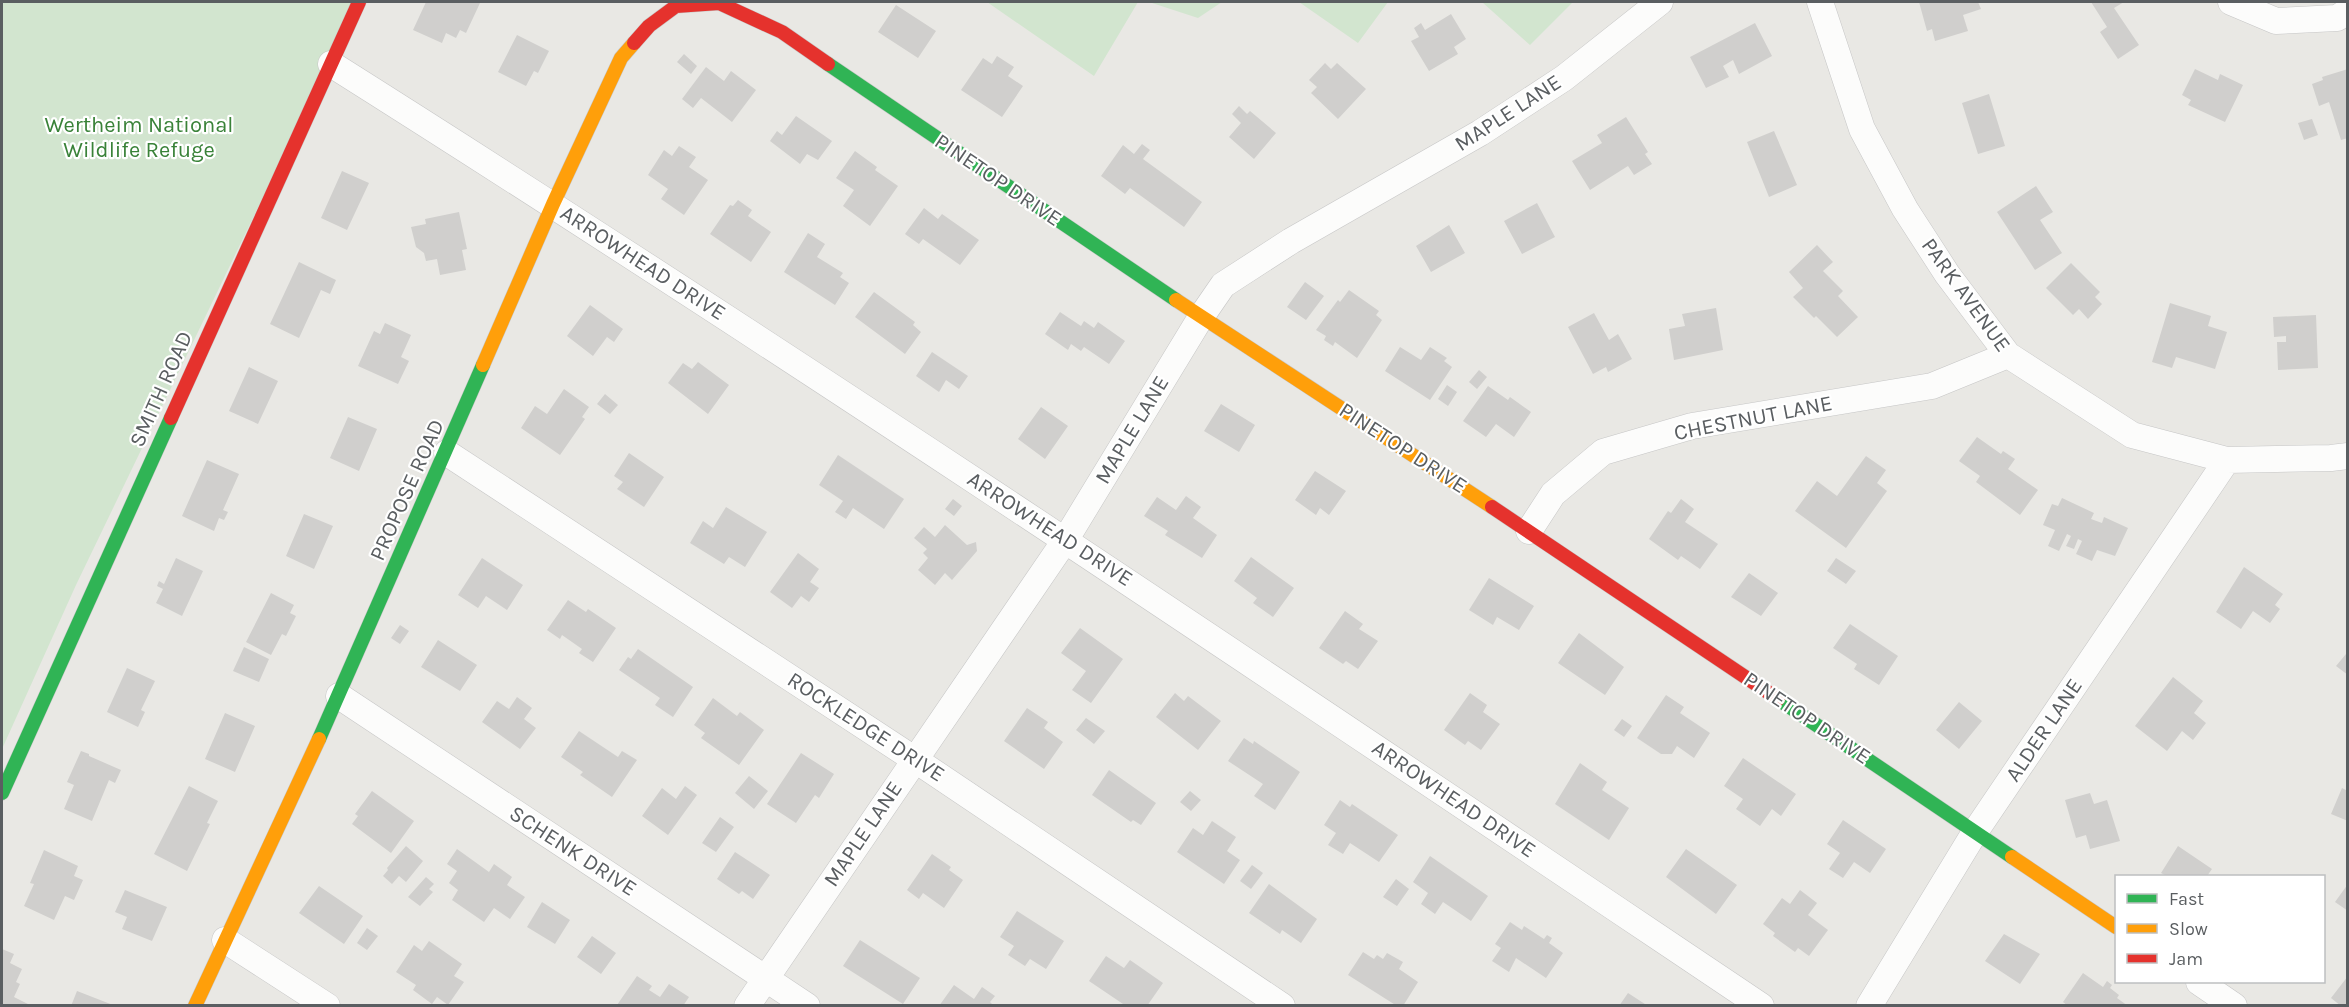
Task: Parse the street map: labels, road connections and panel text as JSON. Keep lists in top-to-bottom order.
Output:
{
  "streets": {
    "street": [
      "MAPLE LANE",
      "PINETOP DRIVE",
      "ARROWHEAD DRIVE",
      "PARK AVENUE",
      "SMITH ROAD",
      "CHESTNUT LANE",
      "PROPOSE ROAD",
      "ROCKLEDGE DRIVE",
      "ALDER LANE",
      "SCHENK DRIVE"
    ]
  },
  "crossings": [
    ["MAPLE LANE", "PINETOP DRIVE"],
    ["MAPLE LANE", "ARROWHEAD DRIVE"],
    ["MAPLE LANE", "ROCKLEDGE DRIVE"],
    ["MAPLE LANE", "SCHENK DRIVE"],
    ["PINETOP DRIVE", "CHESTNUT LANE"],
    ["PINETOP DRIVE", "PROPOSE ROAD"],
    ["PINETOP DRIVE", "ALDER LANE"],
    ["ARROWHEAD DRIVE", "SMITH ROAD"],
    ["ARROWHEAD DRIVE", "PROPOSE ROAD"],
    ["PARK AVENUE", "CHESTNUT LANE"],
    ["PARK AVENUE", "ALDER LANE"],
    ["PROPOSE ROAD", "ROCKLEDGE DRIVE"],
    ["PROPOSE ROAD", "SCHENK DRIVE"]
  ],
  "parks": ["Wertheim National Wildlife Refuge"],
  "legend": ["Fast", "Slow", "Jam"]
}
